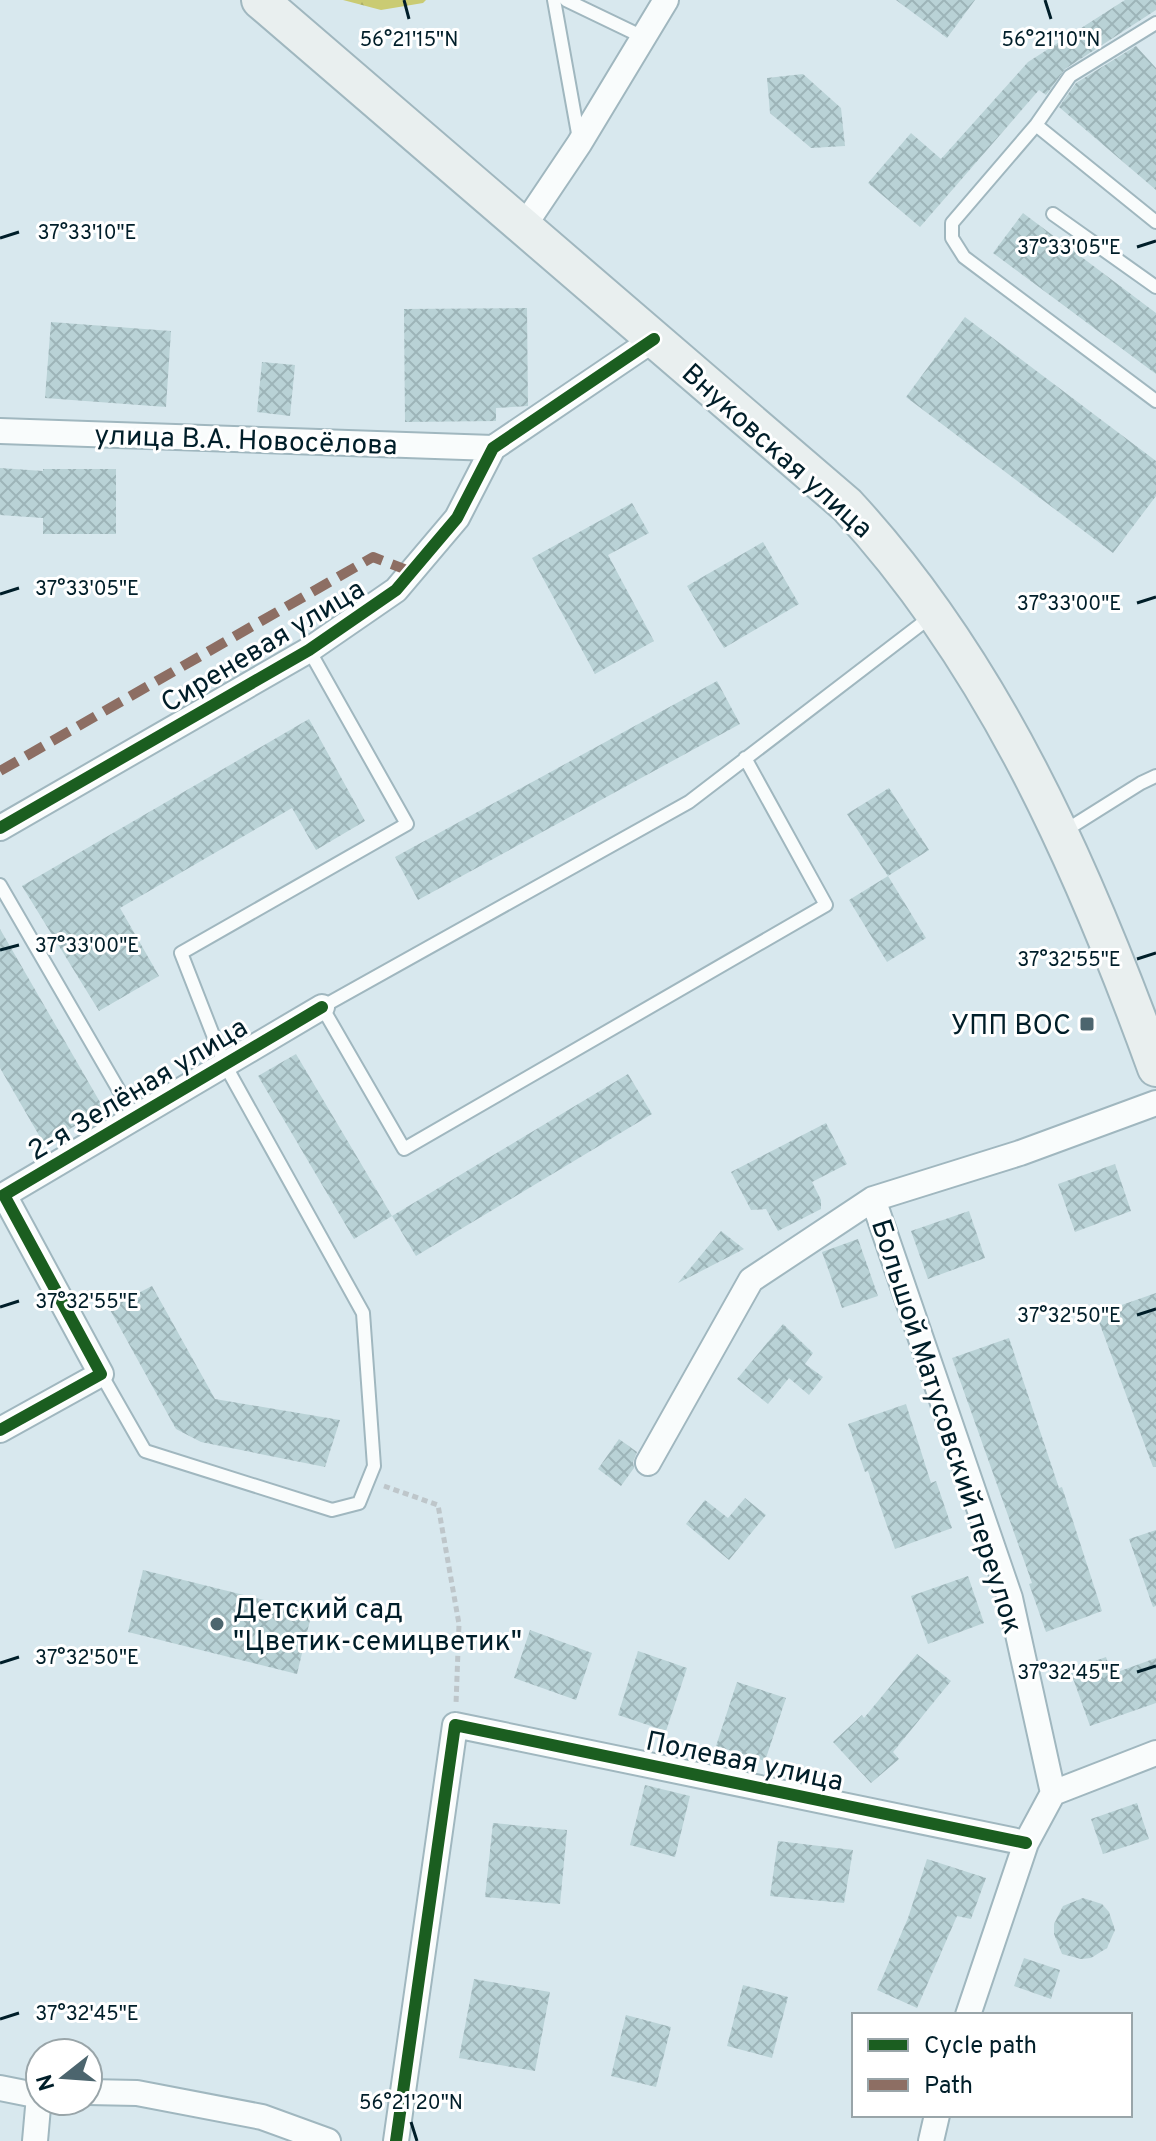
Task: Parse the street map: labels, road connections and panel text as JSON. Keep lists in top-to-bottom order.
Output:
{
  "streets": {
    "main road": ["Внуковская улица"],
    "street": [
      "улица В.А. Новосёлова",
      "Сиреневая улица",
      "2-я Зелёная улица",
      "Большой Матусовский переулок",
      "Полевая улица"
    ]
  },
  "crossings": [
    ["улица В.А. Новосёлова", "Сиреневая улица"],
    ["Внуковская улица", "Сиреневая улица"]
  ],
  "places": {
    "transit": ["УПП ВОС"],
    "other": ["Детский сад \"Цветик-семицветик\""]
  },
  "legend": ["Cycle path", "Path"],
  "north": "left",
  "coordinates": [
    "56°21'15\"N",
    "56°21'10\"N",
    "37°33'10\"E",
    "37°33'05\"E",
    "37°33'00\"E",
    "37°32'55\"E",
    "37°32'50\"E",
    "37°32'45\"E",
    "56°21'20\"N"
  ]
}
